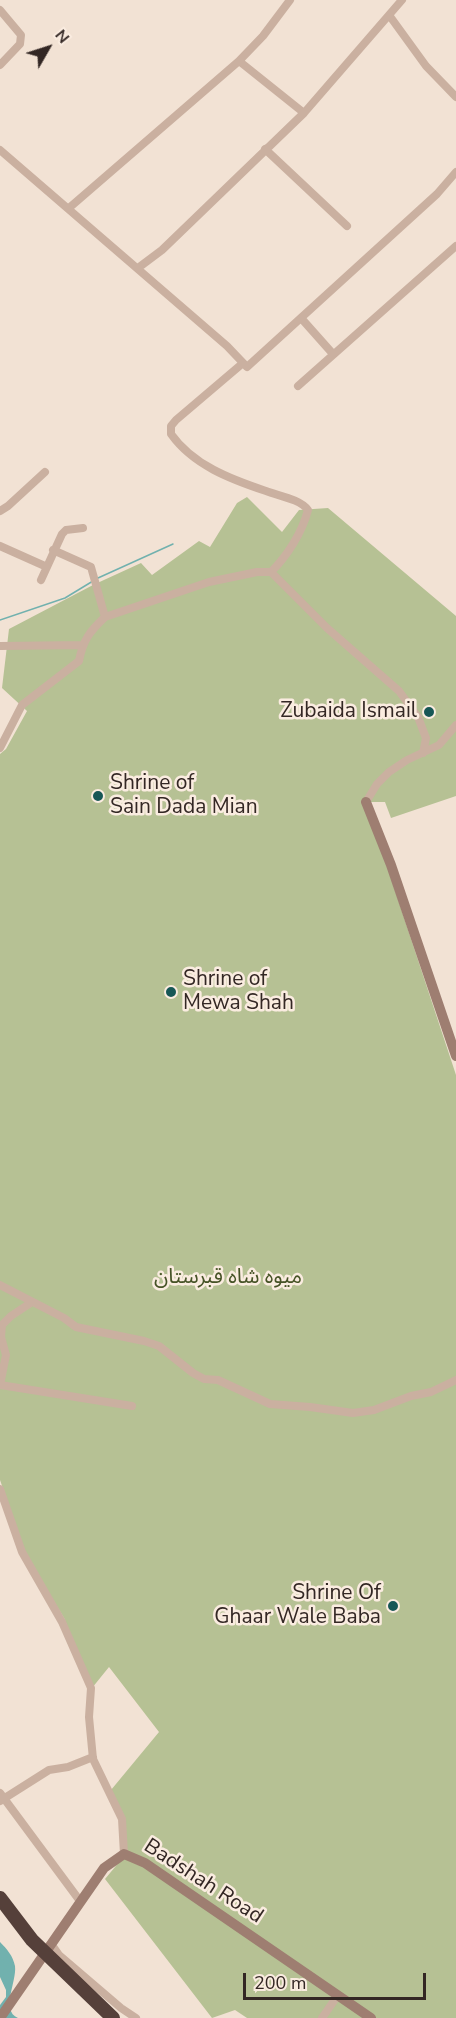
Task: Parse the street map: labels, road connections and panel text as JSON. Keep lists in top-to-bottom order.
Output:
{
  "streets": {
    "main road": ["Badshah Road"]
  },
  "parks": ["میوہ شاہ قبرستان"],
  "places": [
    "Zubaida Ismail",
    "Shrine of Sain Dada Mian",
    "Shrine of Mewa Shah",
    "Shrine Of Ghaar Wale Baba"
  ],
  "scale_bar": "200 m",
  "north": "top right"
}
